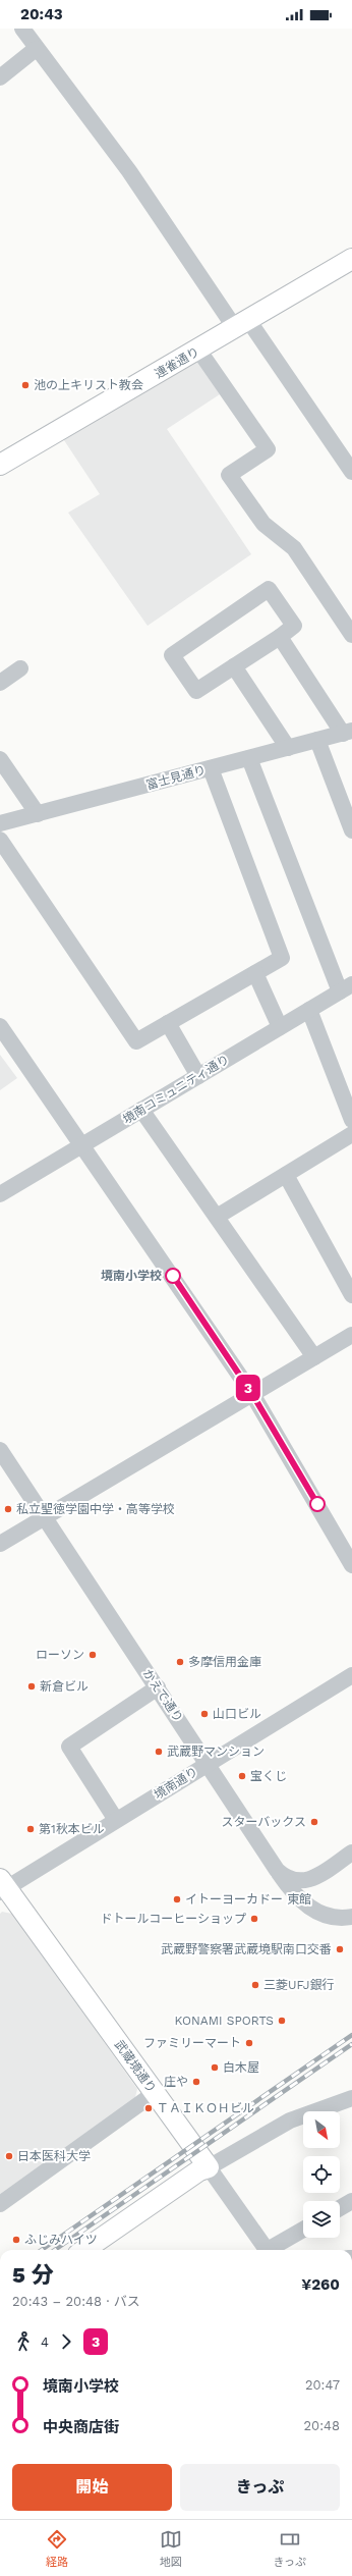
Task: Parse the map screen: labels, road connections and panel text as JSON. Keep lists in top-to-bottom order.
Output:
{
  "streets": {
    "main road": ["連雀通り", "武蔵境通り"],
    "street": [
      "富士見通り",
      "境南コミュニティ通り",
      "かえで通り",
      "境南通り"
    ]
  },
  "crossings": [
    ["かえで通り", "境南通り"],
    ["境南通り", "武蔵境通り"]
  ],
  "places": [
    "池の上キリスト教会",
    "境南小学校",
    "私立聖徳学園中学・高等学校",
    "ローソン",
    "多摩信用金庫",
    "新倉ビル",
    "山口ビル",
    "武蔵野マンション",
    "宝くじ",
    "スターバックス",
    "第1秋本ビル",
    "イトーヨーカドー 東館",
    "ドトールコーヒーショップ",
    "武蔵野警察署武蔵境駅南口交番",
    "三菱UFJ銀行",
    "KONAMI SPORTS",
    "ファミリーマート",
    "白木屋",
    "庄や",
    "ＴＡＩＫＯＨビル",
    "日本医科大学",
    "ふじみハイツ"
  ],
  "lines": ["bus line 3"],
  "north": "bottom right",
  "page": {
    "status": "20:43",
    "on_map": "3",
    "heading": ["5 分", "20:43 – 20:48 · バス", "¥260"],
    "legs": ["4", "3"],
    "list": [
      {
        "name": "境南小学校",
        "value": "20:47"
      },
      {
        "name": "中央商店街",
        "value": "20:48"
      }
    ],
    "buttons": ["開始", "きっぷ"],
    "tabs": ["経路", "地図", "きっぷ"]
  }
}
